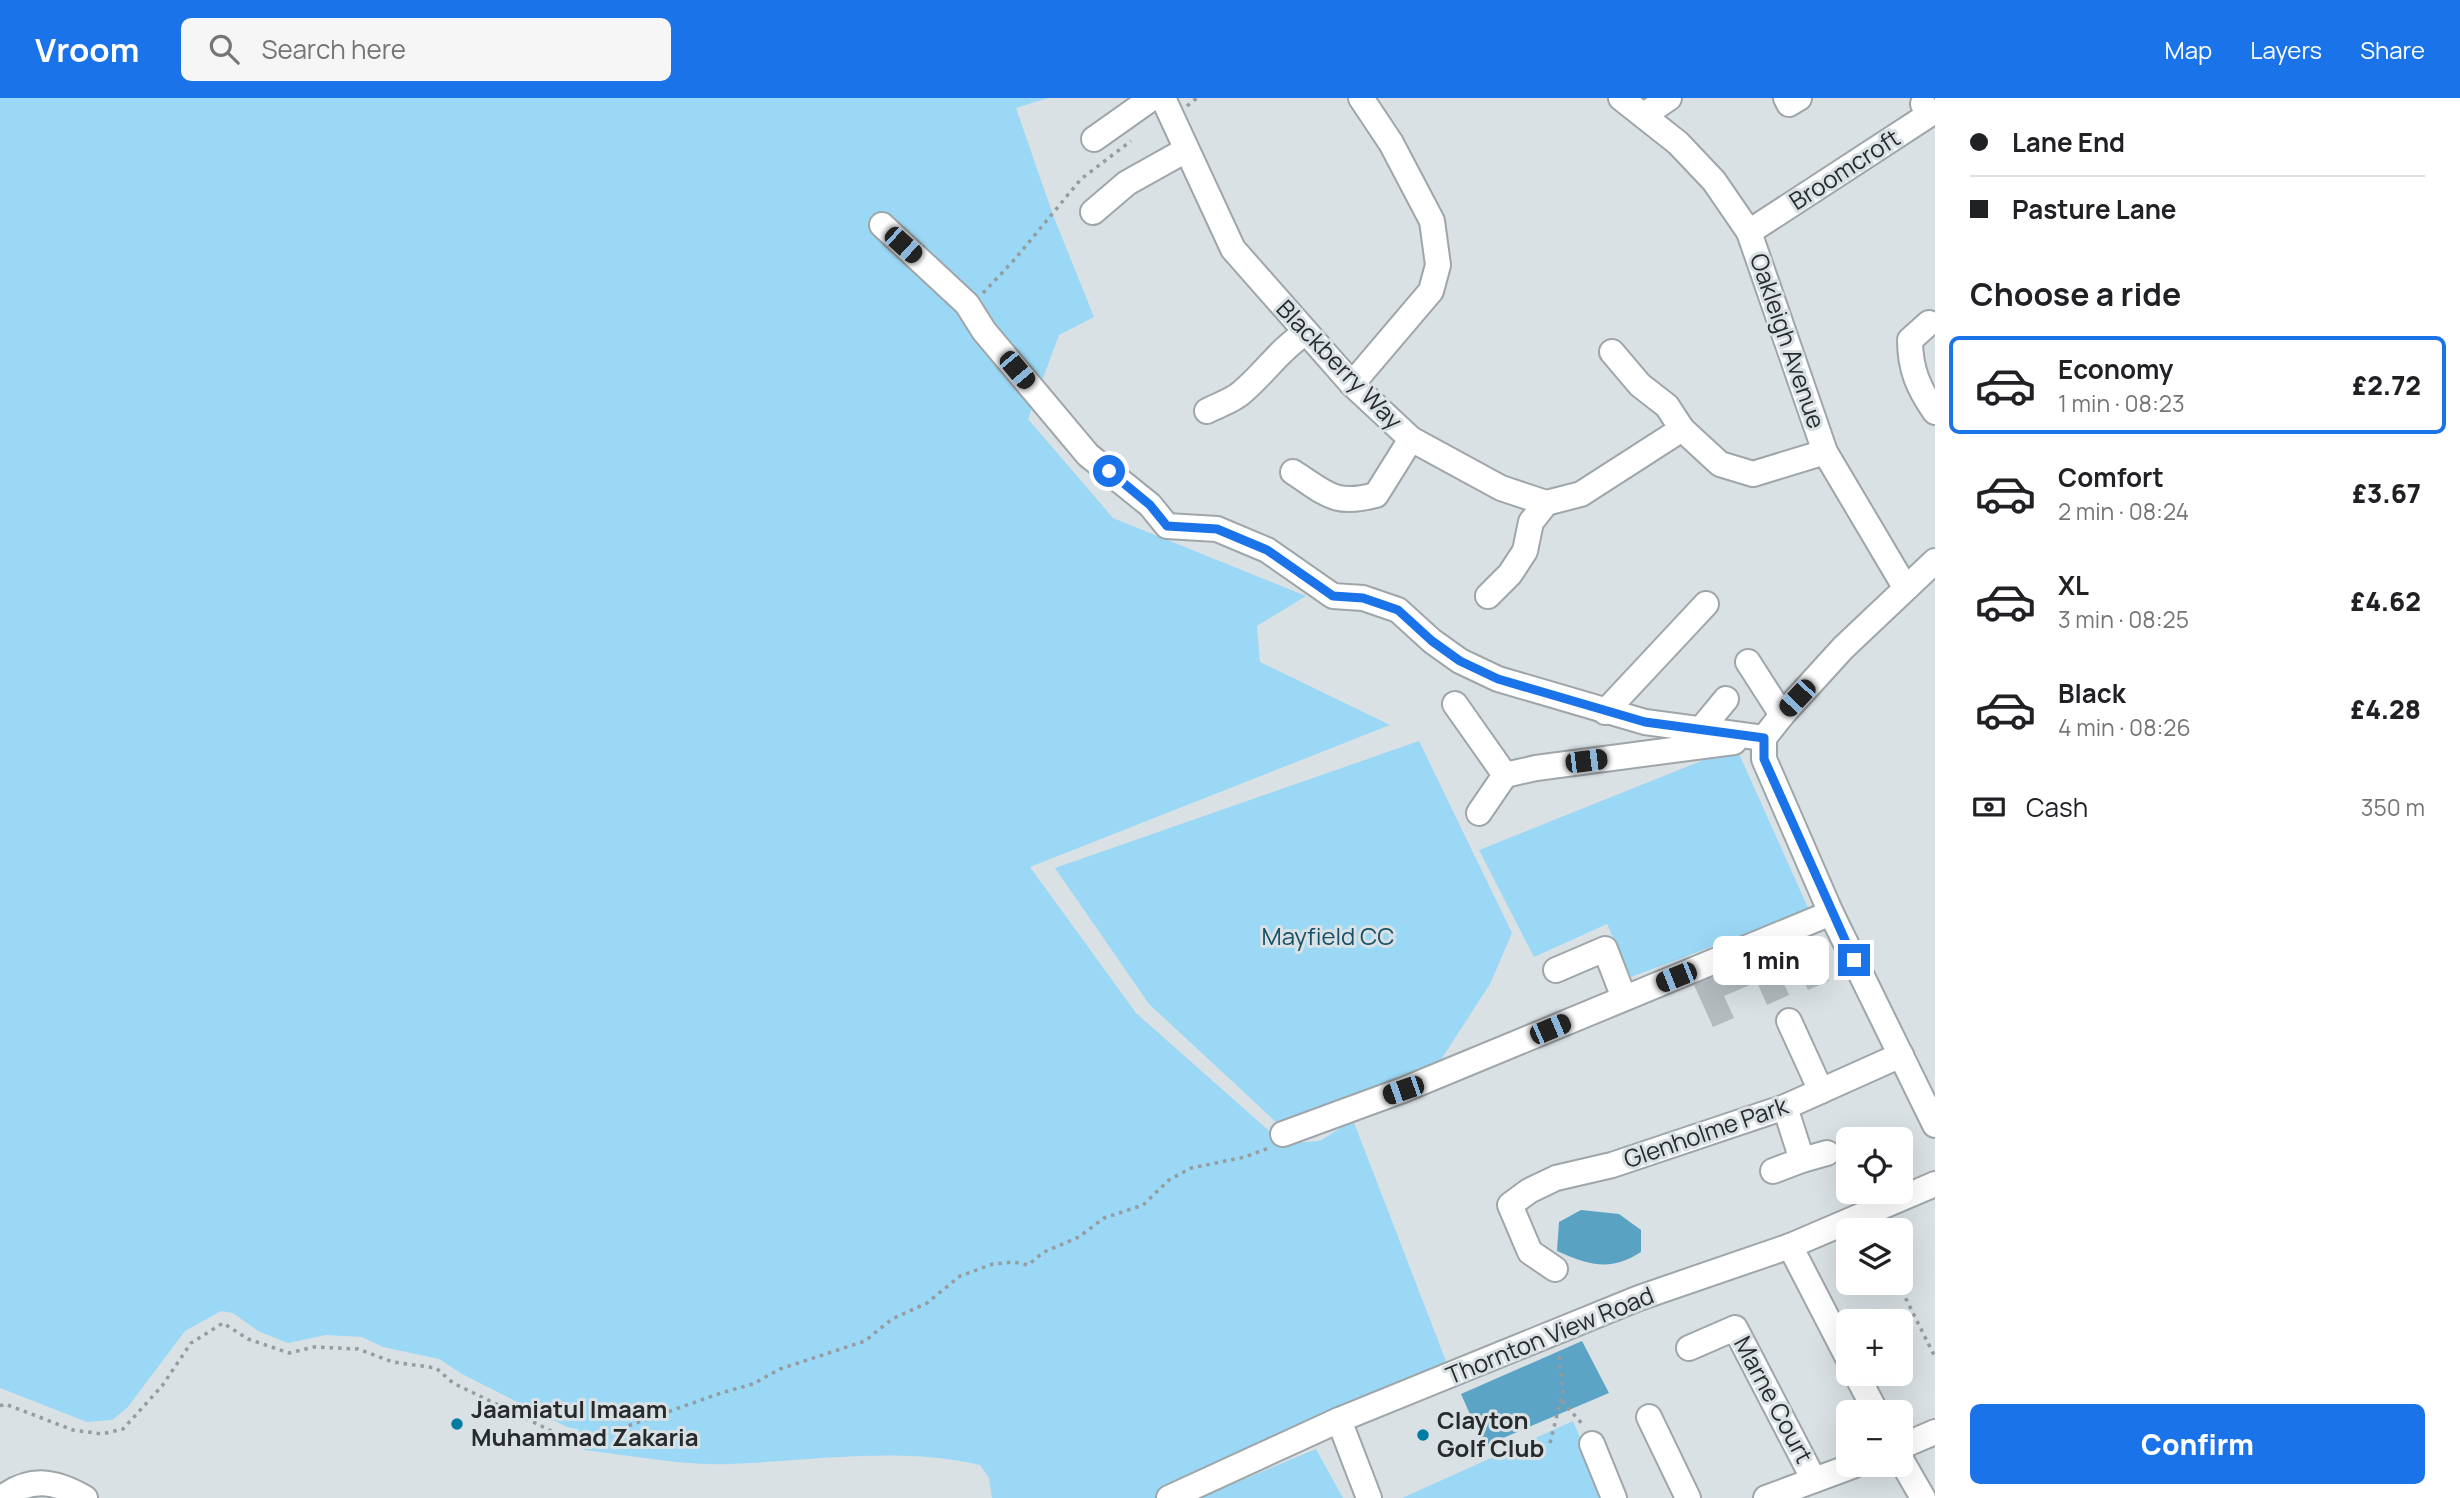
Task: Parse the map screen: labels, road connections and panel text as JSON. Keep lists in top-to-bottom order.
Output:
{
  "streets": {
    "street": [
      "Broomcroft",
      "Oakleigh Avenue",
      "Blackberry Way",
      "Glenholme Park",
      "Thornton View Road",
      "Marne Court"
    ]
  },
  "crossings": [
    ["Broomcroft", "Oakleigh Avenue"]
  ],
  "parks": ["Mayfield CC"],
  "places": ["Jaamiatul Imaam Muhammad Zakaria", "Clayton Golf Club"],
  "page": {
    "header": "Vroom",
    "search": "Search here",
    "nav": ["Map", "Layers", "Share"],
    "banner": ["Lane End", "Pasture Lane"],
    "heading": "Choose a ride",
    "list": [
      {
        "name": "Economy",
        "note": "1 min · 08:23",
        "value": "£2.72"
      },
      {
        "name": "Comfort",
        "note": "2 min · 08:24",
        "value": "£3.67"
      },
      {
        "name": "XL",
        "note": "3 min · 08:25",
        "value": "£4.62"
      },
      {
        "name": "Black",
        "note": "4 min · 08:26",
        "value": "£4.28"
      }
    ],
    "pay": ["Cash", "350 m"],
    "bubble": "1 min",
    "map_buttons": ["+", "−"],
    "buttons": "Confirm"
  }
}
